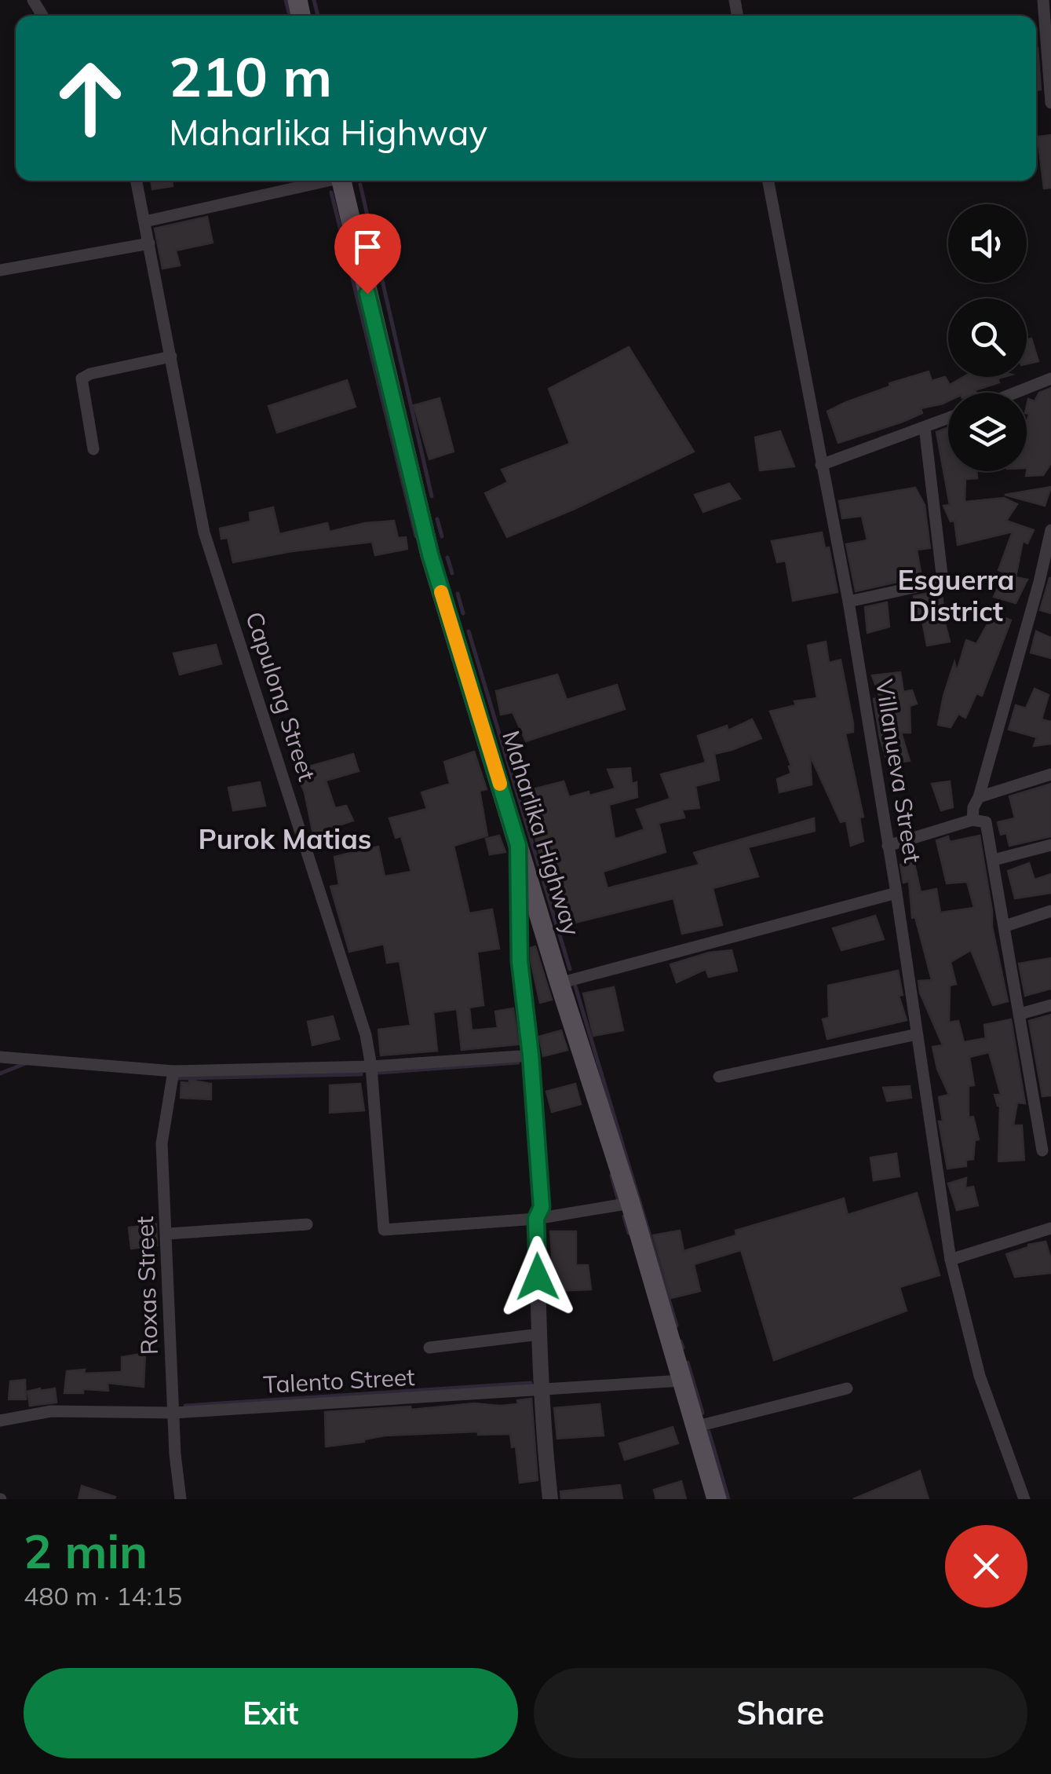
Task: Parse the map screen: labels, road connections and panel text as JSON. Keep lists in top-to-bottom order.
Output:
{
  "streets": {
    "main road": ["Maharlika Highway"],
    "street": [
      "Capulong Street",
      "Villanueva Street",
      "Roxas Street",
      "Talento Street"
    ]
  },
  "crossings": [
    ["Maharlika Highway", "Talento Street"],
    ["Roxas Street", "Talento Street"]
  ],
  "districts": ["Esguerra District", "Purok Matias"],
  "page": {
    "turn": ["210 m", "Maharlika Highway"],
    "heading": ["2 min", "480 m · 14:15"],
    "buttons": ["Exit", "Share"]
  }
}
